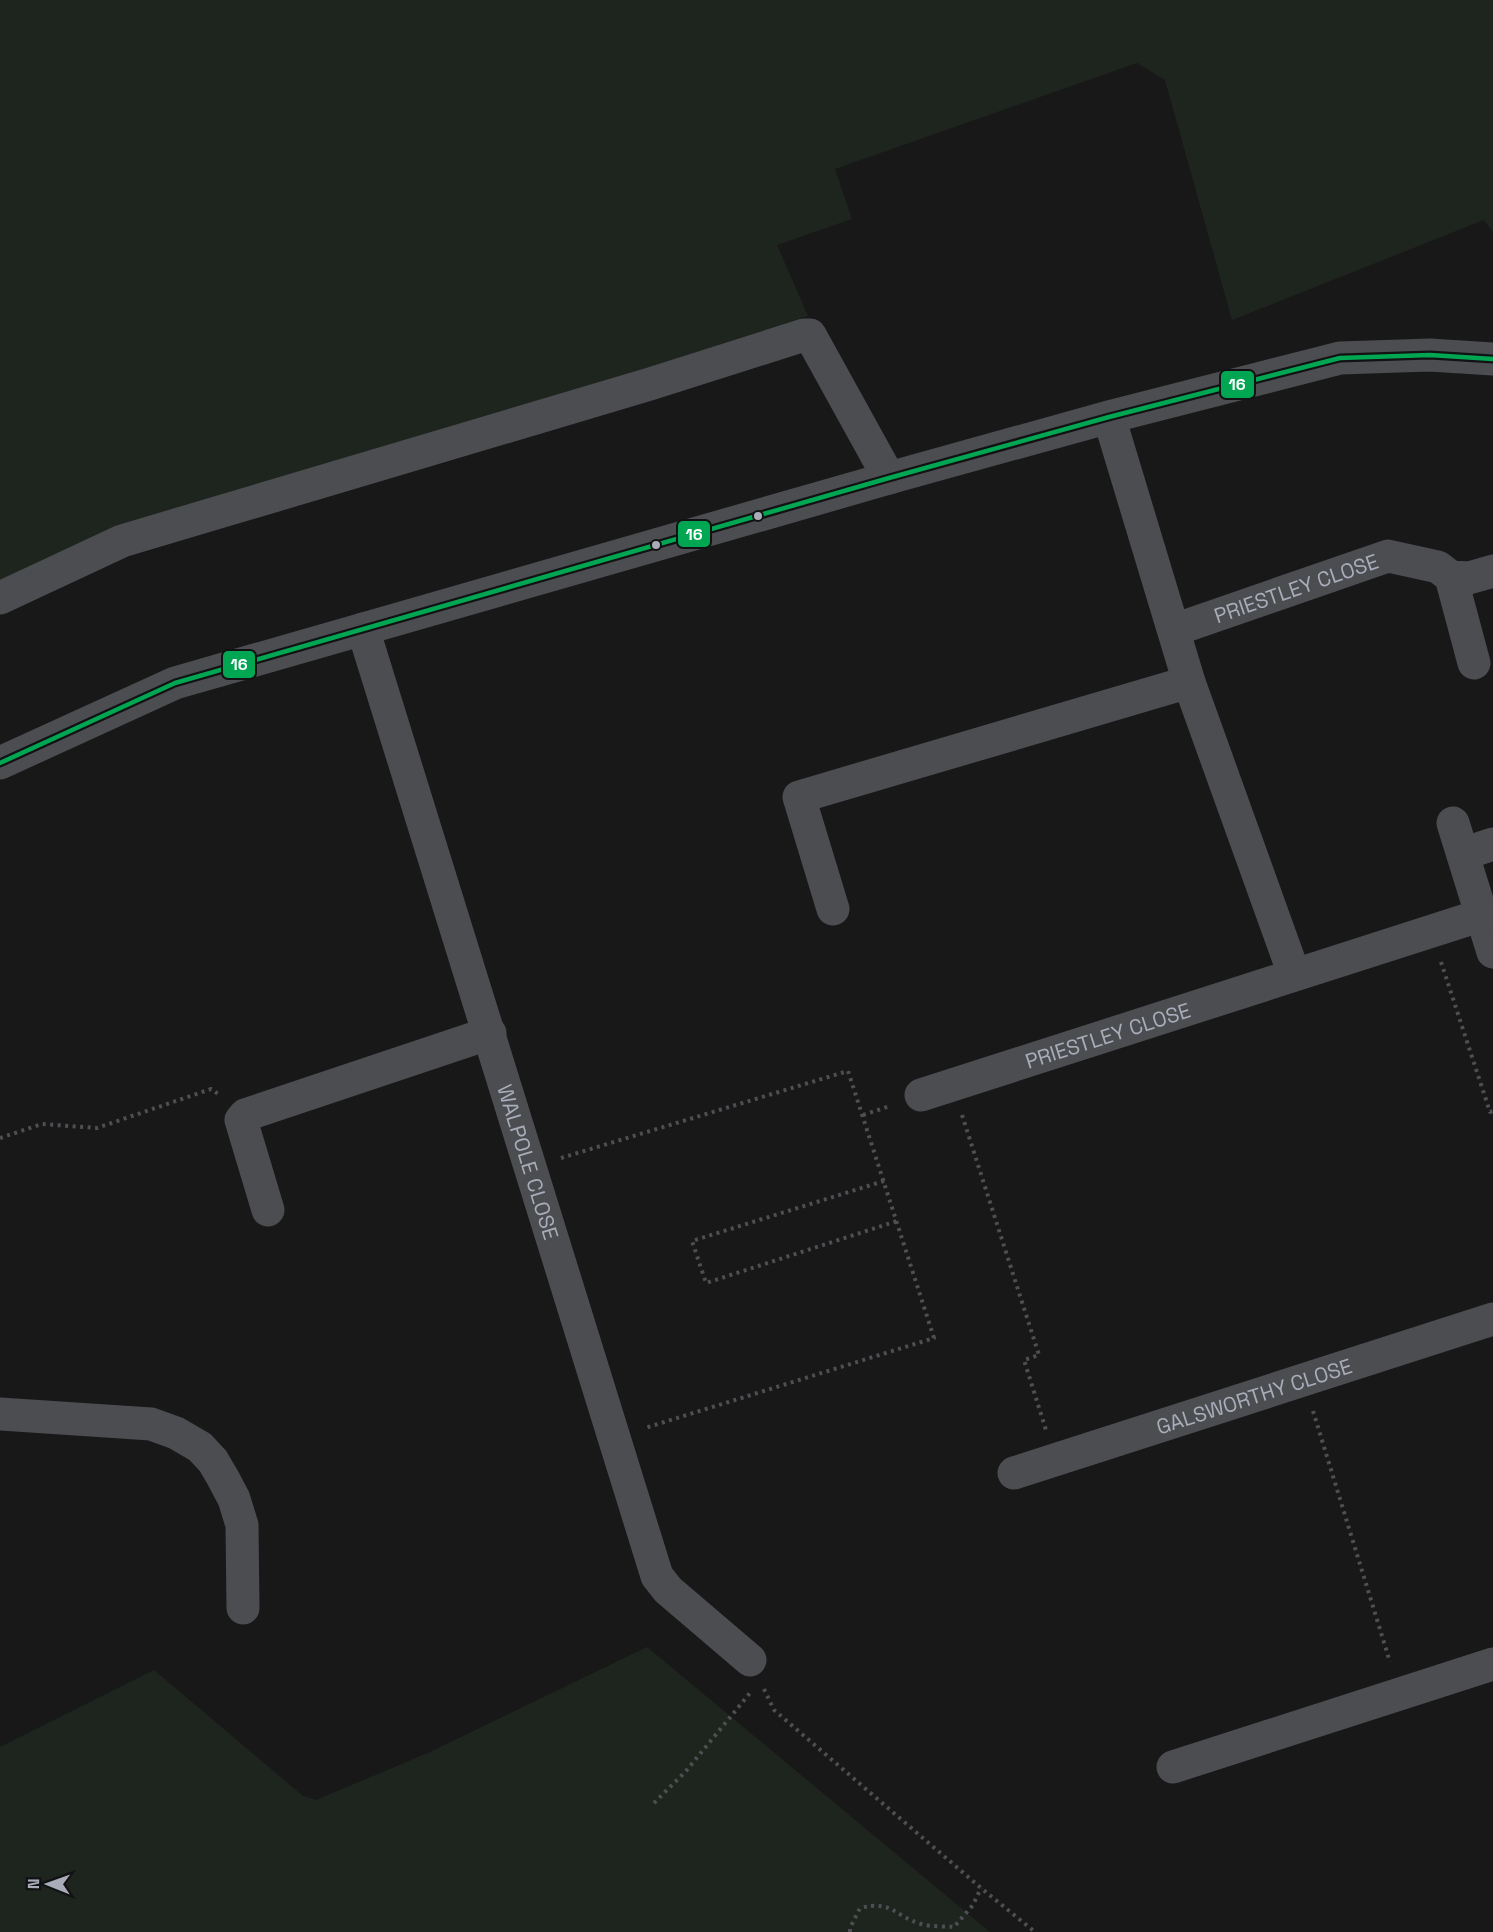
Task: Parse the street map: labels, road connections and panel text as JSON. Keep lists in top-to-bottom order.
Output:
{
  "streets": {
    "street": ["PRIESTLEY CLOSE", "WALPOLE CLOSE", "GALSWORTHY CLOSE"]
  },
  "lines": ["transit line 16"],
  "north": "left"
}
